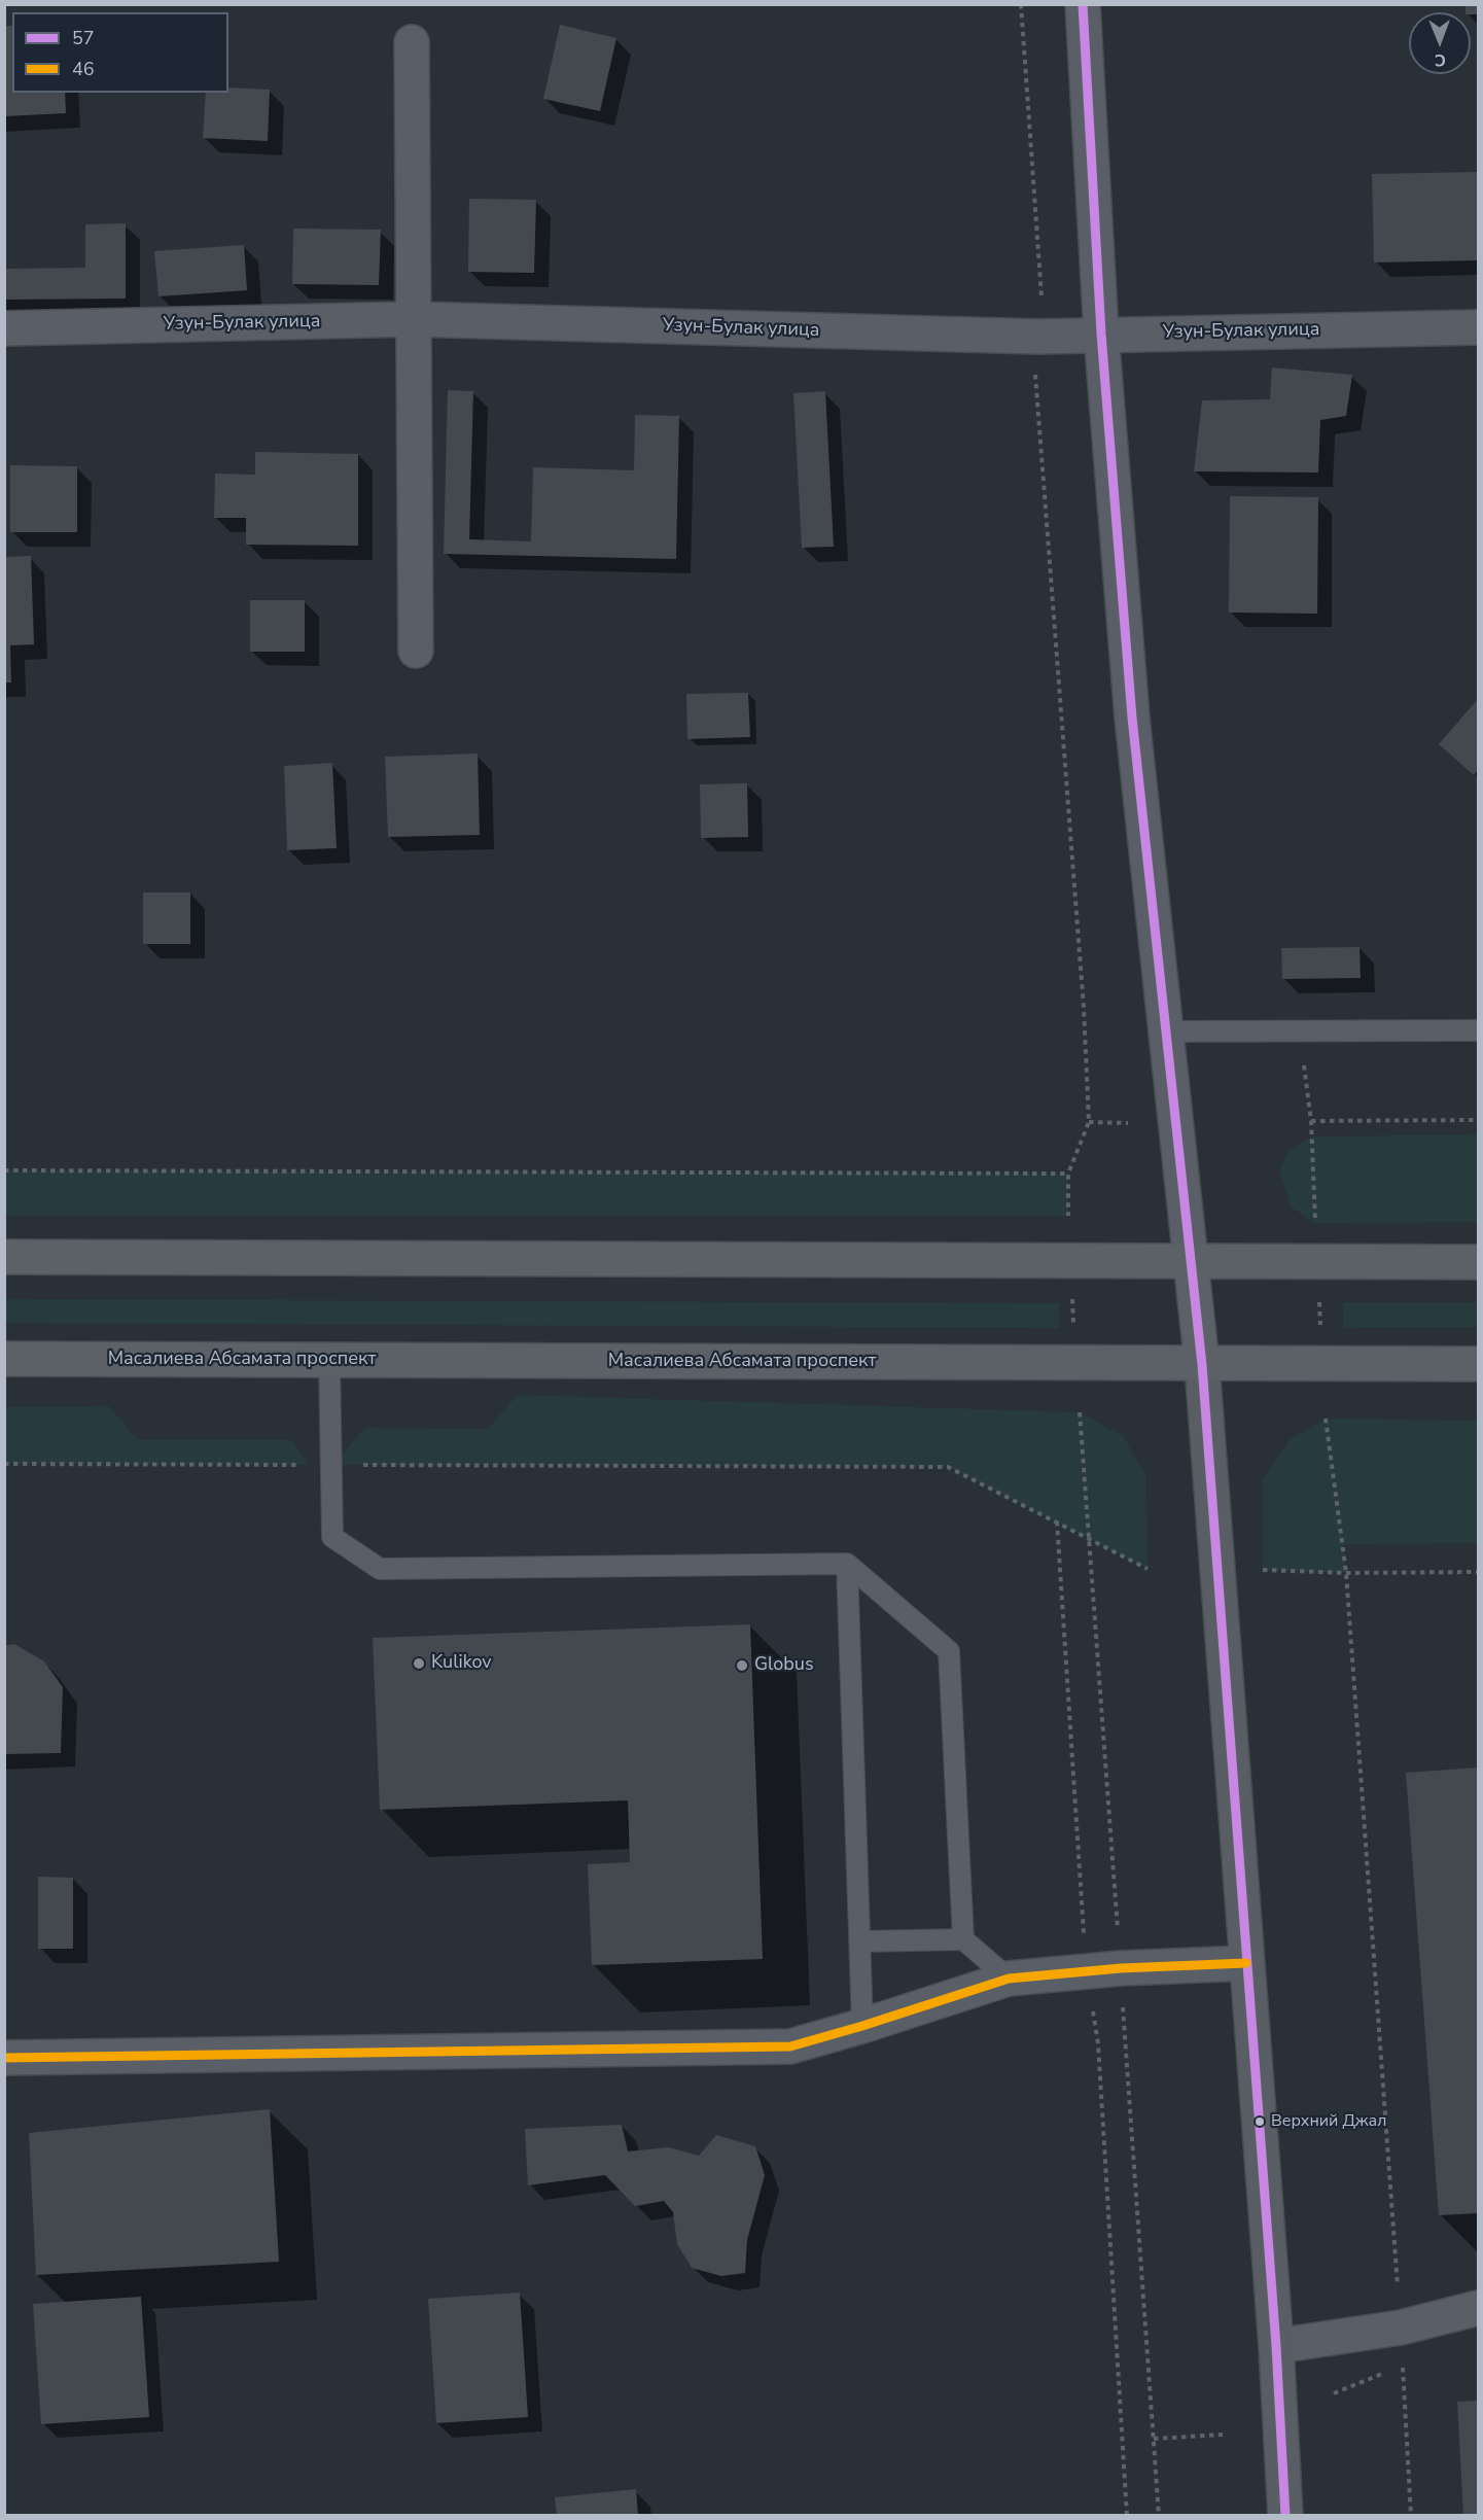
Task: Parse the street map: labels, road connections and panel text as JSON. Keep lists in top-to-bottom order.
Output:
{
  "streets": {
    "main road": ["Масалиева Абсамата проспект"],
    "street": ["Узун-Булак улица"]
  },
  "places": ["Kulikov", "Globus", "Верхний Джал"],
  "lines": ["transit line 57", "transit line 46"],
  "legend": ["57", "46"],
  "north": "bottom"
}
